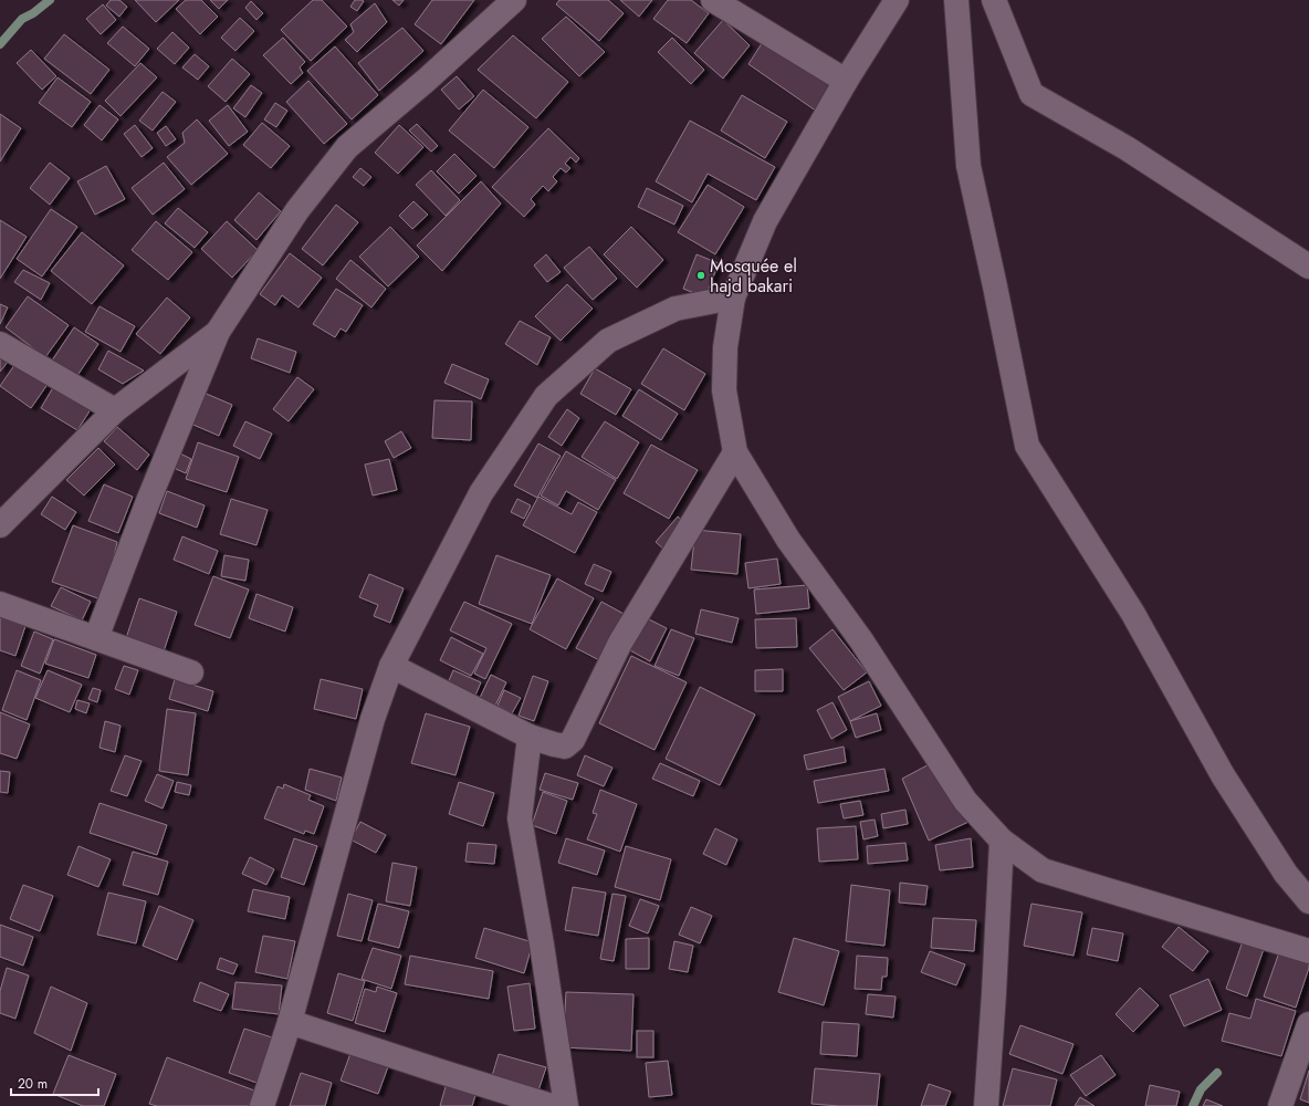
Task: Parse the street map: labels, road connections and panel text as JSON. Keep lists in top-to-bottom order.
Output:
{
  "places": ["Mosquée el hajd bakari"],
  "scale_bar": "20 m"
}
